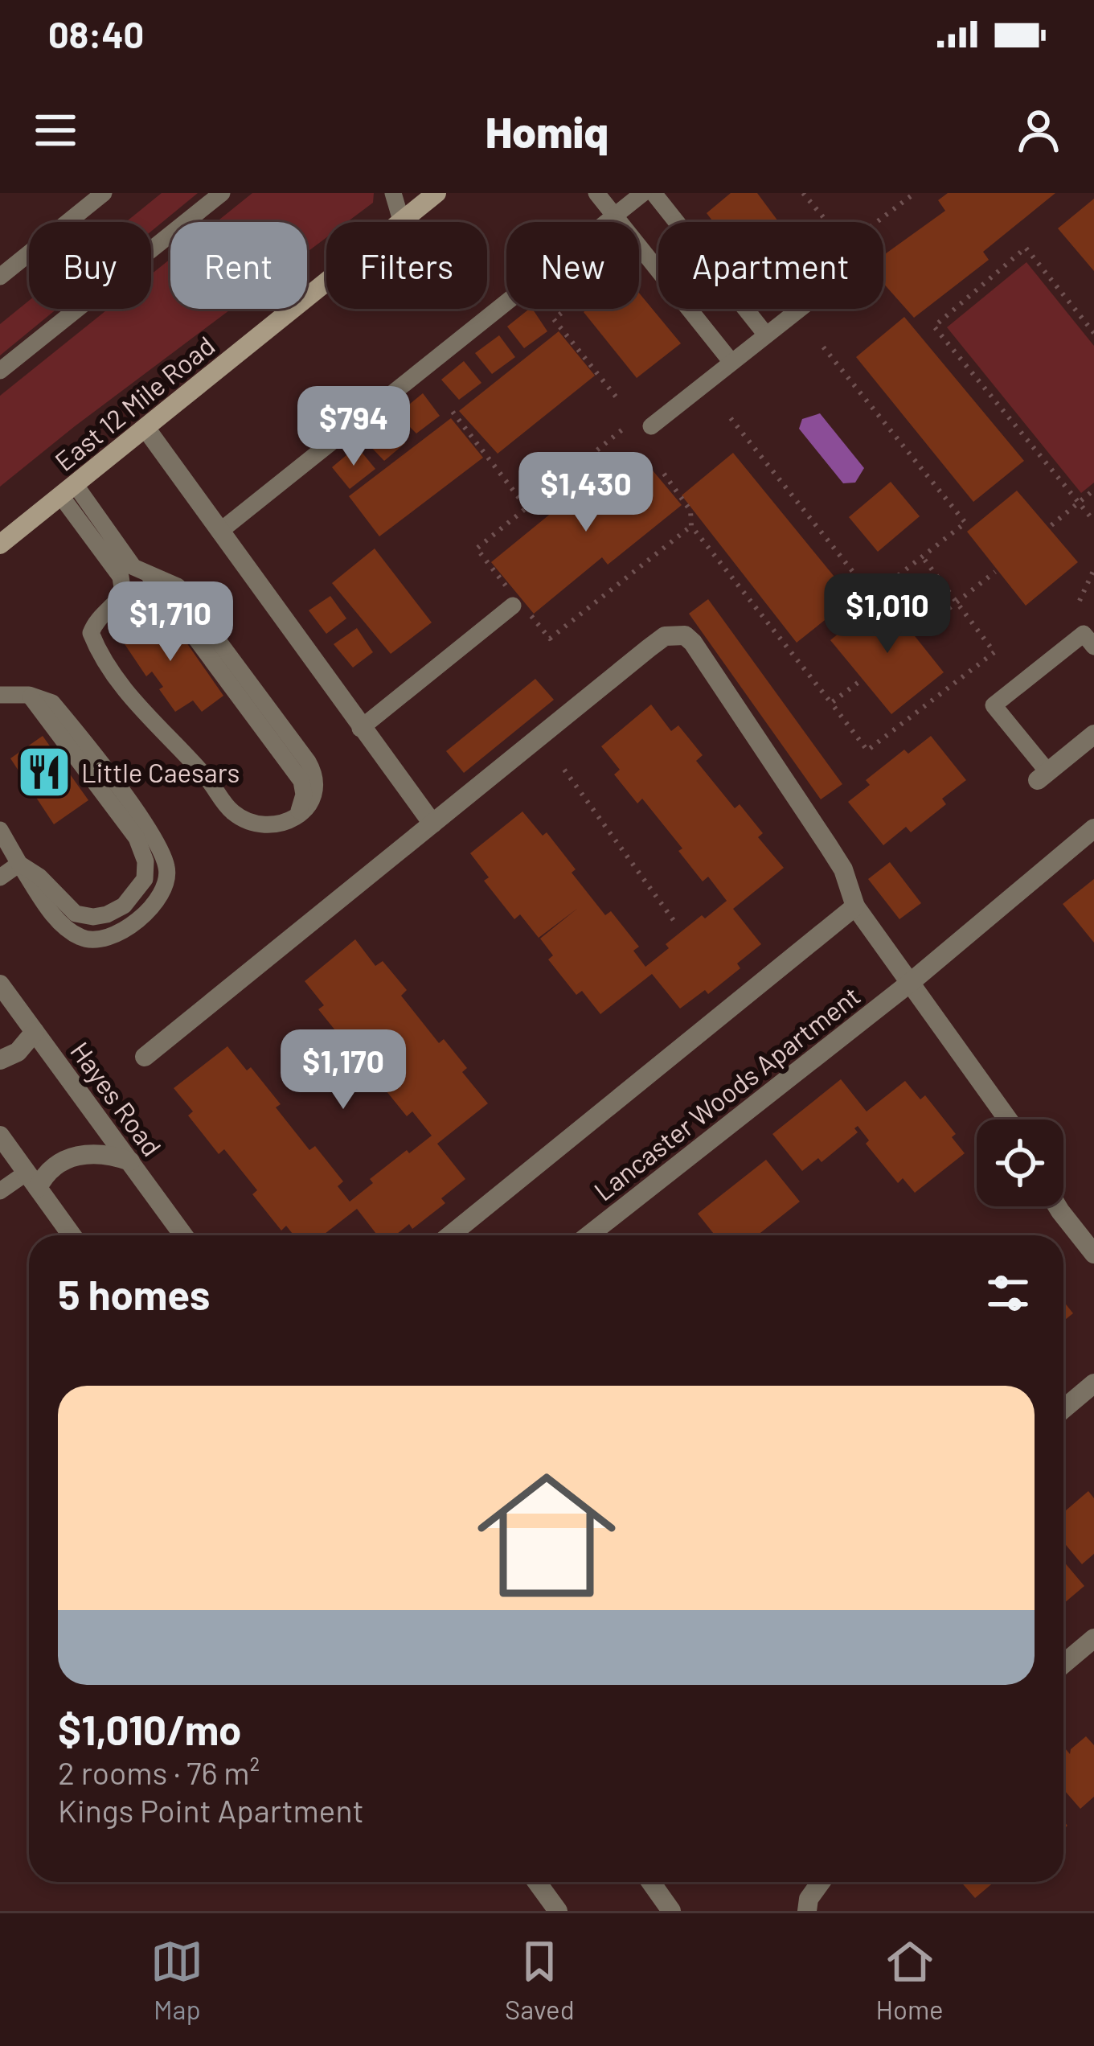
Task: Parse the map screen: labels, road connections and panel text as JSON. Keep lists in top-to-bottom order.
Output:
{
  "streets": {
    "main road": ["East 12 Mile Road"],
    "street": ["Lancaster Woods Apartment", "Hayes Road"]
  },
  "places": {
    "restaurant": ["Little Caesars"]
  },
  "page": {
    "status": "08:40",
    "header": "Homiq",
    "chip": [
      "Buy",
      "Rent",
      "Filters",
      "New",
      "Apartment"
    ],
    "price": [
      "$794",
      "$1,430",
      "$1,010",
      "$1,710",
      "$1,170"
    ],
    "heading": "5 homes",
    "list": [
      {
        "name": "$1,010/mo",
        "note": "2 rooms · 76 m² · Kings Point Apartment"
      }
    ],
    "tabs": ["Map", "Saved", "Home"]
  }
}
